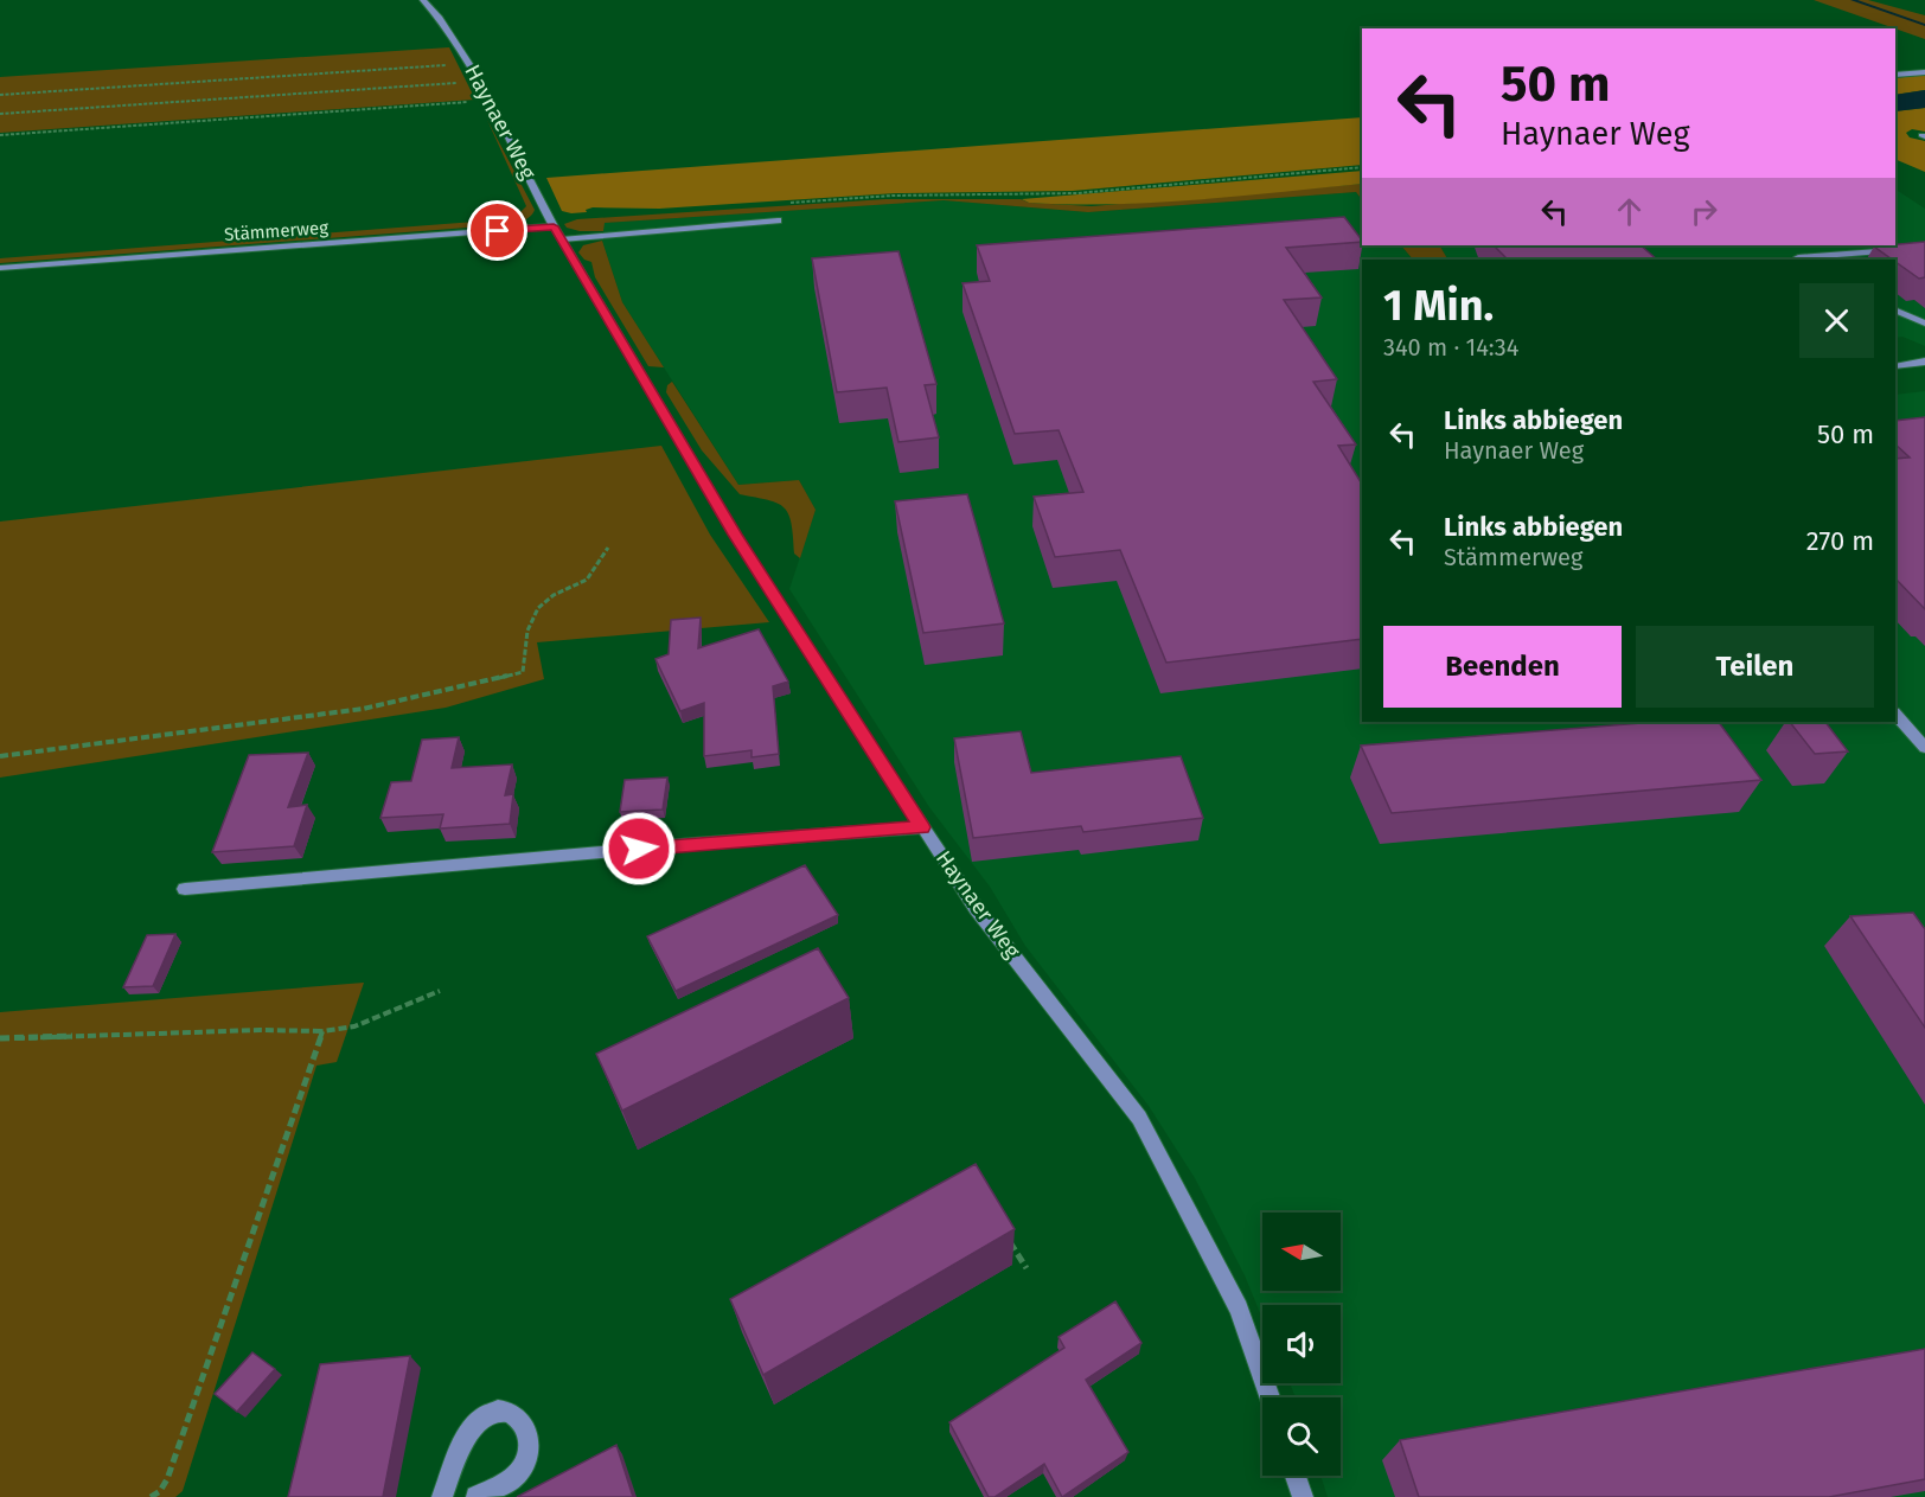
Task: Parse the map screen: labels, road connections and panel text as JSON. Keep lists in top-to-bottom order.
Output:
{
  "streets": {
    "street": ["Haynaer Weg", "Stämmerweg"]
  },
  "crossings": [
    ["Haynaer Weg", "Stämmerweg"]
  ],
  "north": "left",
  "page": {
    "turn": ["50 m", "Haynaer Weg"],
    "heading": ["1 Min.", "340 m · 14:34"],
    "list": [
      {
        "name": "Links abbiegen",
        "note": "Haynaer Weg",
        "value": "50 m"
      },
      {
        "name": "Links abbiegen",
        "note": "Stämmerweg",
        "value": "270 m"
      }
    ],
    "buttons": ["Beenden", "Teilen"]
  }
}
